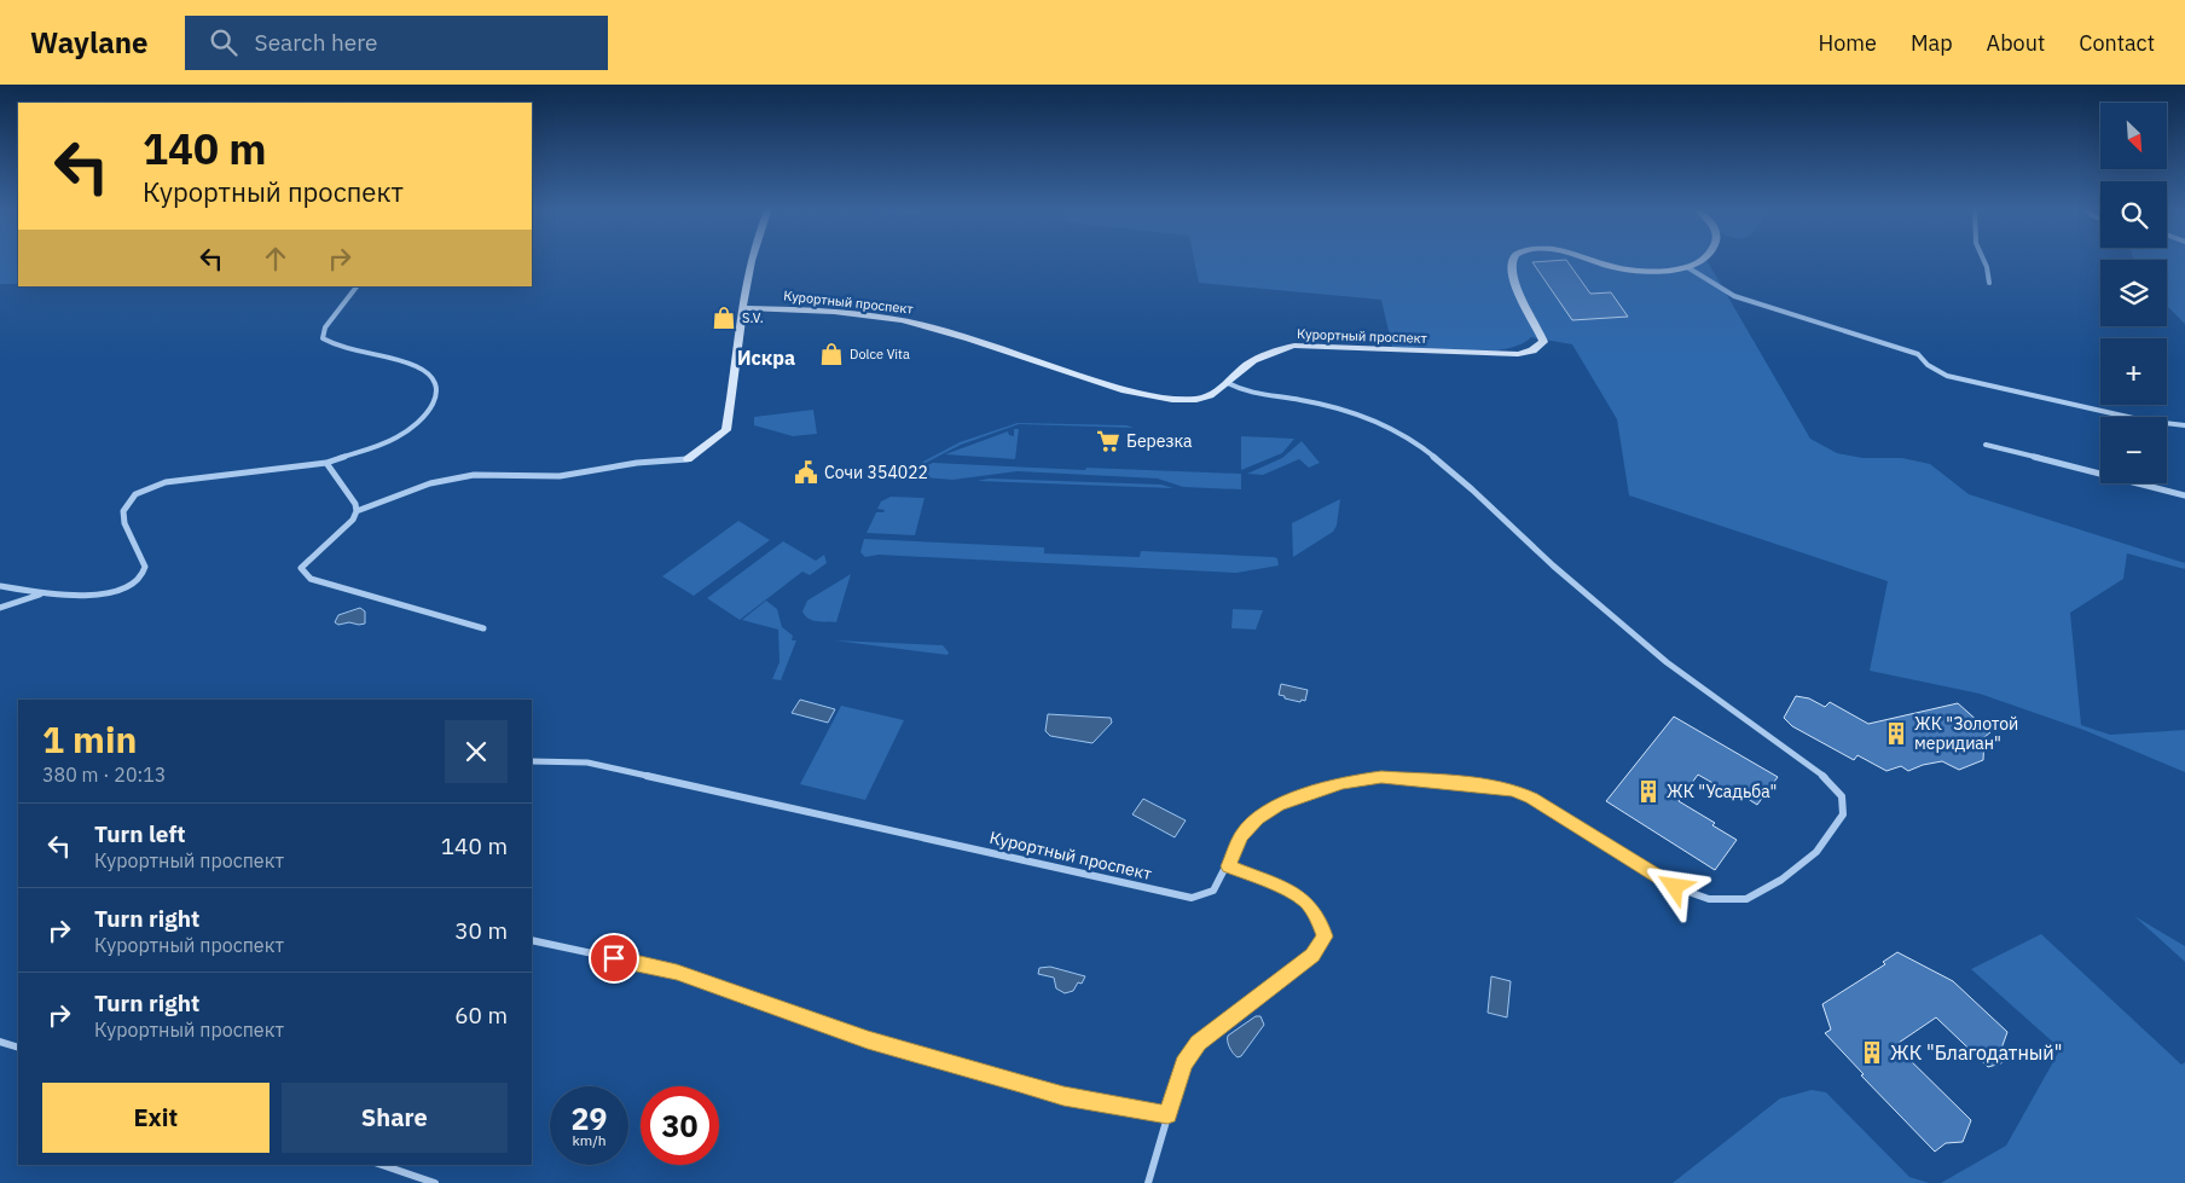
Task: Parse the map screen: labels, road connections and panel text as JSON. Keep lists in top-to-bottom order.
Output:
{
  "streets": {
    "street": ["Курортный проспект"]
  },
  "districts": ["Искра"],
  "places": {
    "shop": ["S.V.", "Dolce Vita"],
    "supermarket": ["Березка"],
    "public building": ["Сочи 354022"],
    "building": ["ЖК \"Золотой меридиан\"", "ЖК \"Усадьба\"", "ЖК \"Благодатный\""]
  },
  "north": "bottom right",
  "page": {
    "header": "Waylane",
    "search": "Search here",
    "nav": [
      "Home",
      "Map",
      "About",
      "Contact"
    ],
    "map_buttons": ["+", "−"],
    "turn": ["140 m", "Курортный проспект"],
    "heading": ["1 min", "380 m · 20:13"],
    "list": [
      {
        "name": "Turn left",
        "note": "Курортный проспект",
        "value": "140 m"
      },
      {
        "name": "Turn right",
        "note": "Курортный проспект",
        "value": "30 m"
      },
      {
        "name": "Turn right",
        "note": "Курортный проспект",
        "value": "60 m"
      }
    ],
    "buttons": ["Exit", "Share"],
    "speed": "29 km/h",
    "limit": "30"
  }
}
